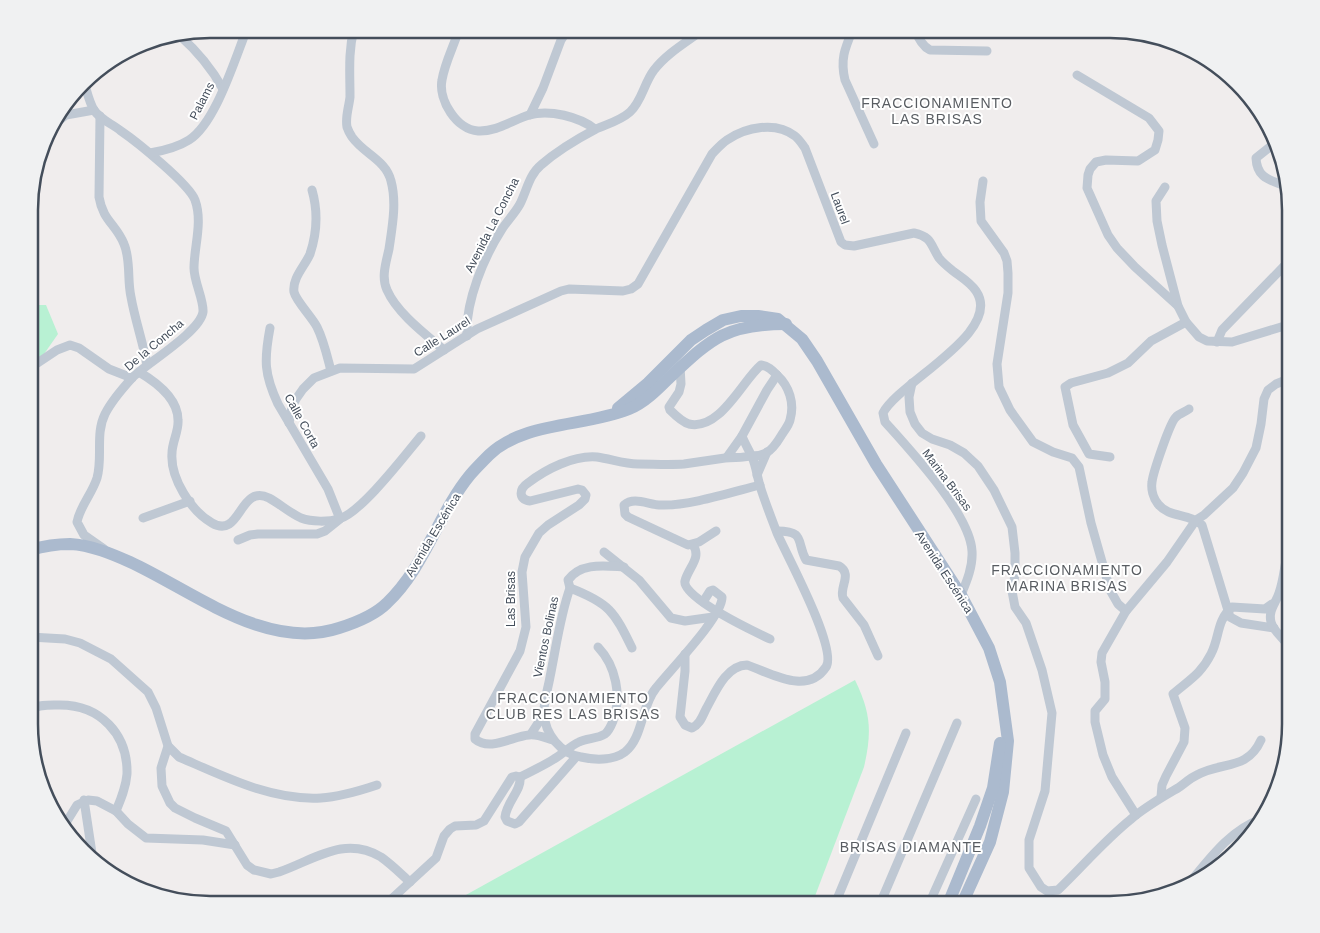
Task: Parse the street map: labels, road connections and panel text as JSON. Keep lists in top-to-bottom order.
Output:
{
  "streets": {
    "main road": ["Avenida Escénica"],
    "street": [
      "Palams",
      "Laurel",
      "Avenida La Concha",
      "Calle Laurel",
      "De la Concha",
      "Calle Corta",
      "Marina Brisas",
      "Las Brisas",
      "Vientos Bolinas"
    ]
  },
  "crossings": [
    ["Palams", "De la Concha"],
    ["Laurel", "Calle Laurel"],
    ["Laurel", "Marina Brisas"],
    ["Avenida La Concha", "Calle Laurel"],
    ["Calle Laurel", "Calle Corta"],
    ["De la Concha", "Avenida Escénica"],
    ["Marina Brisas", "Avenida Escénica"]
  ],
  "districts": [
    "FRACCIONAMIENTO LAS BRISAS",
    "FRACCIONAMIENTO MARINA BRISAS",
    "FRACCIONAMIENTO CLUB RES LAS BRISAS",
    "BRISAS DIAMANTE"
  ]
}
